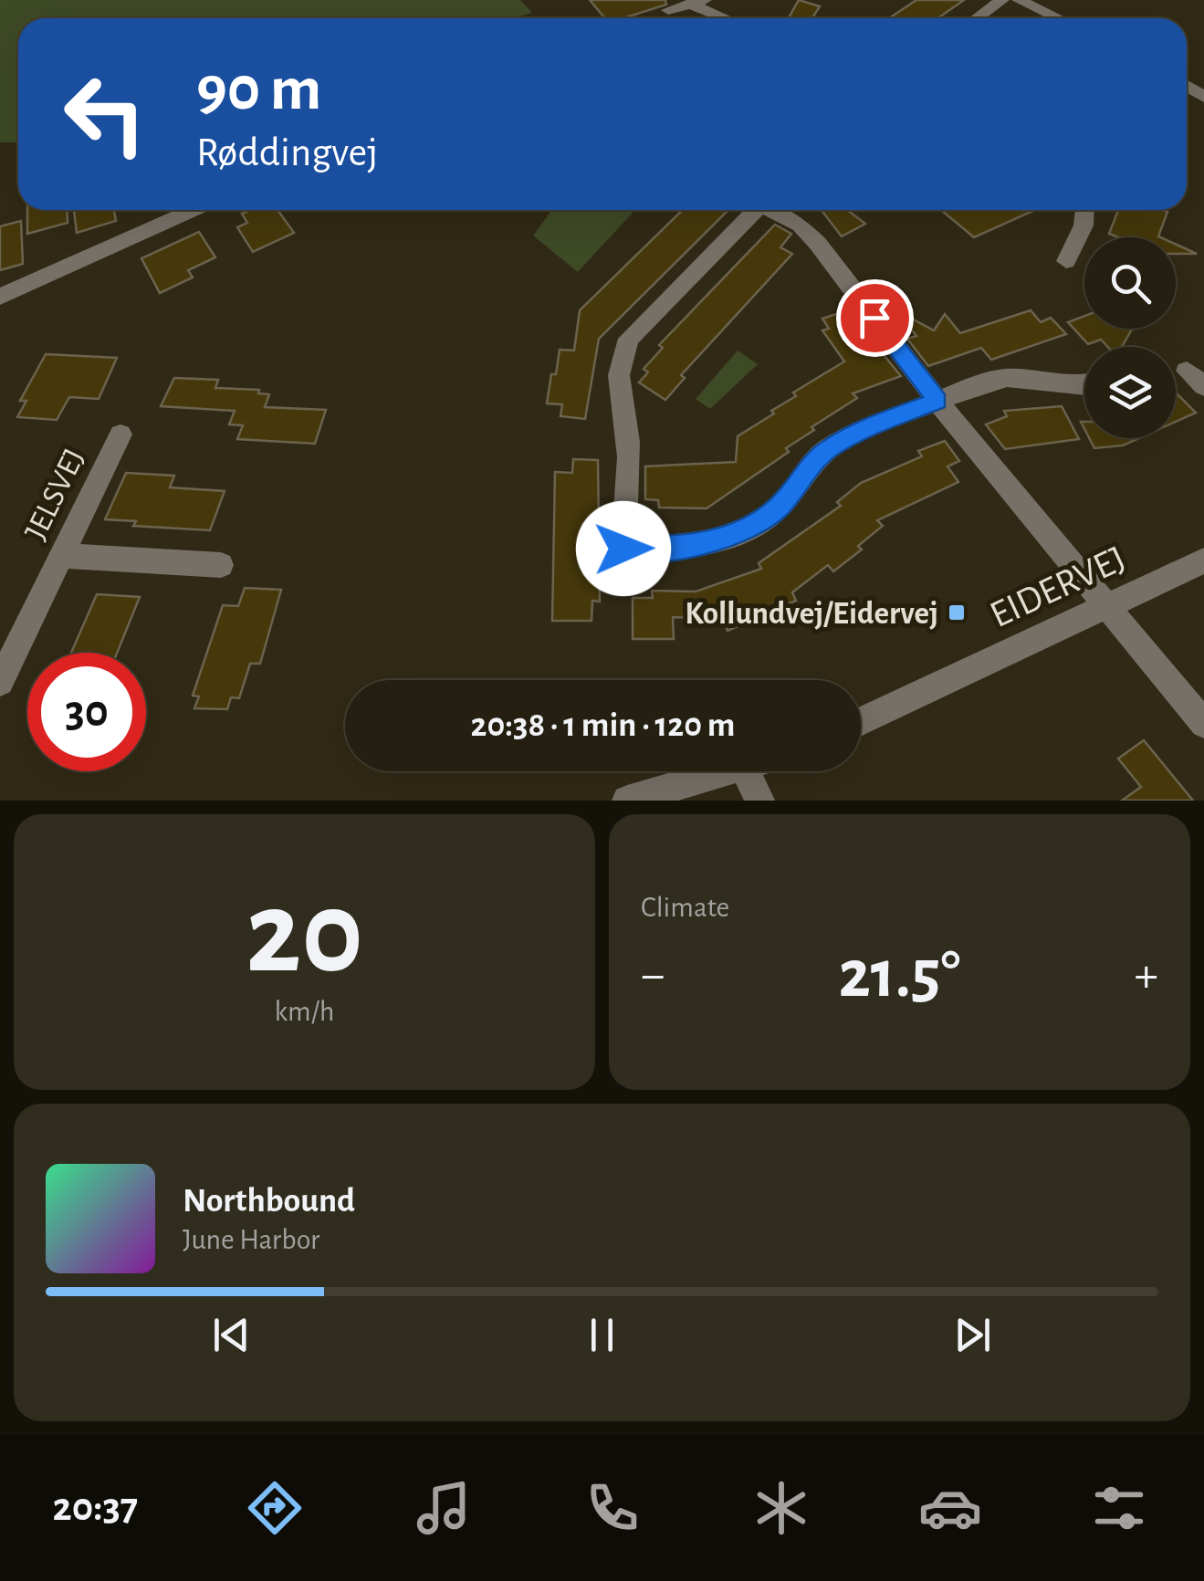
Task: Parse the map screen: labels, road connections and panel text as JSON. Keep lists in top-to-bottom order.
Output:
{
  "streets": {
    "street": ["JELSVEJ", "EIDERVEJ"]
  },
  "places": {
    "transit": ["Kollundvej/Eidervej"]
  },
  "page": {
    "turn": ["90 m", "Røddingvej"],
    "limit": "30",
    "trip": "20:38 · 1 min · 120 m",
    "tile": [
      ["20", "km/h"],
      "Climate"
    ],
    "heat": ["−", "21.5°", "+"],
    "song": ["Northbound", "June Harbor"],
    "tabs": "20:37"
  }
}
